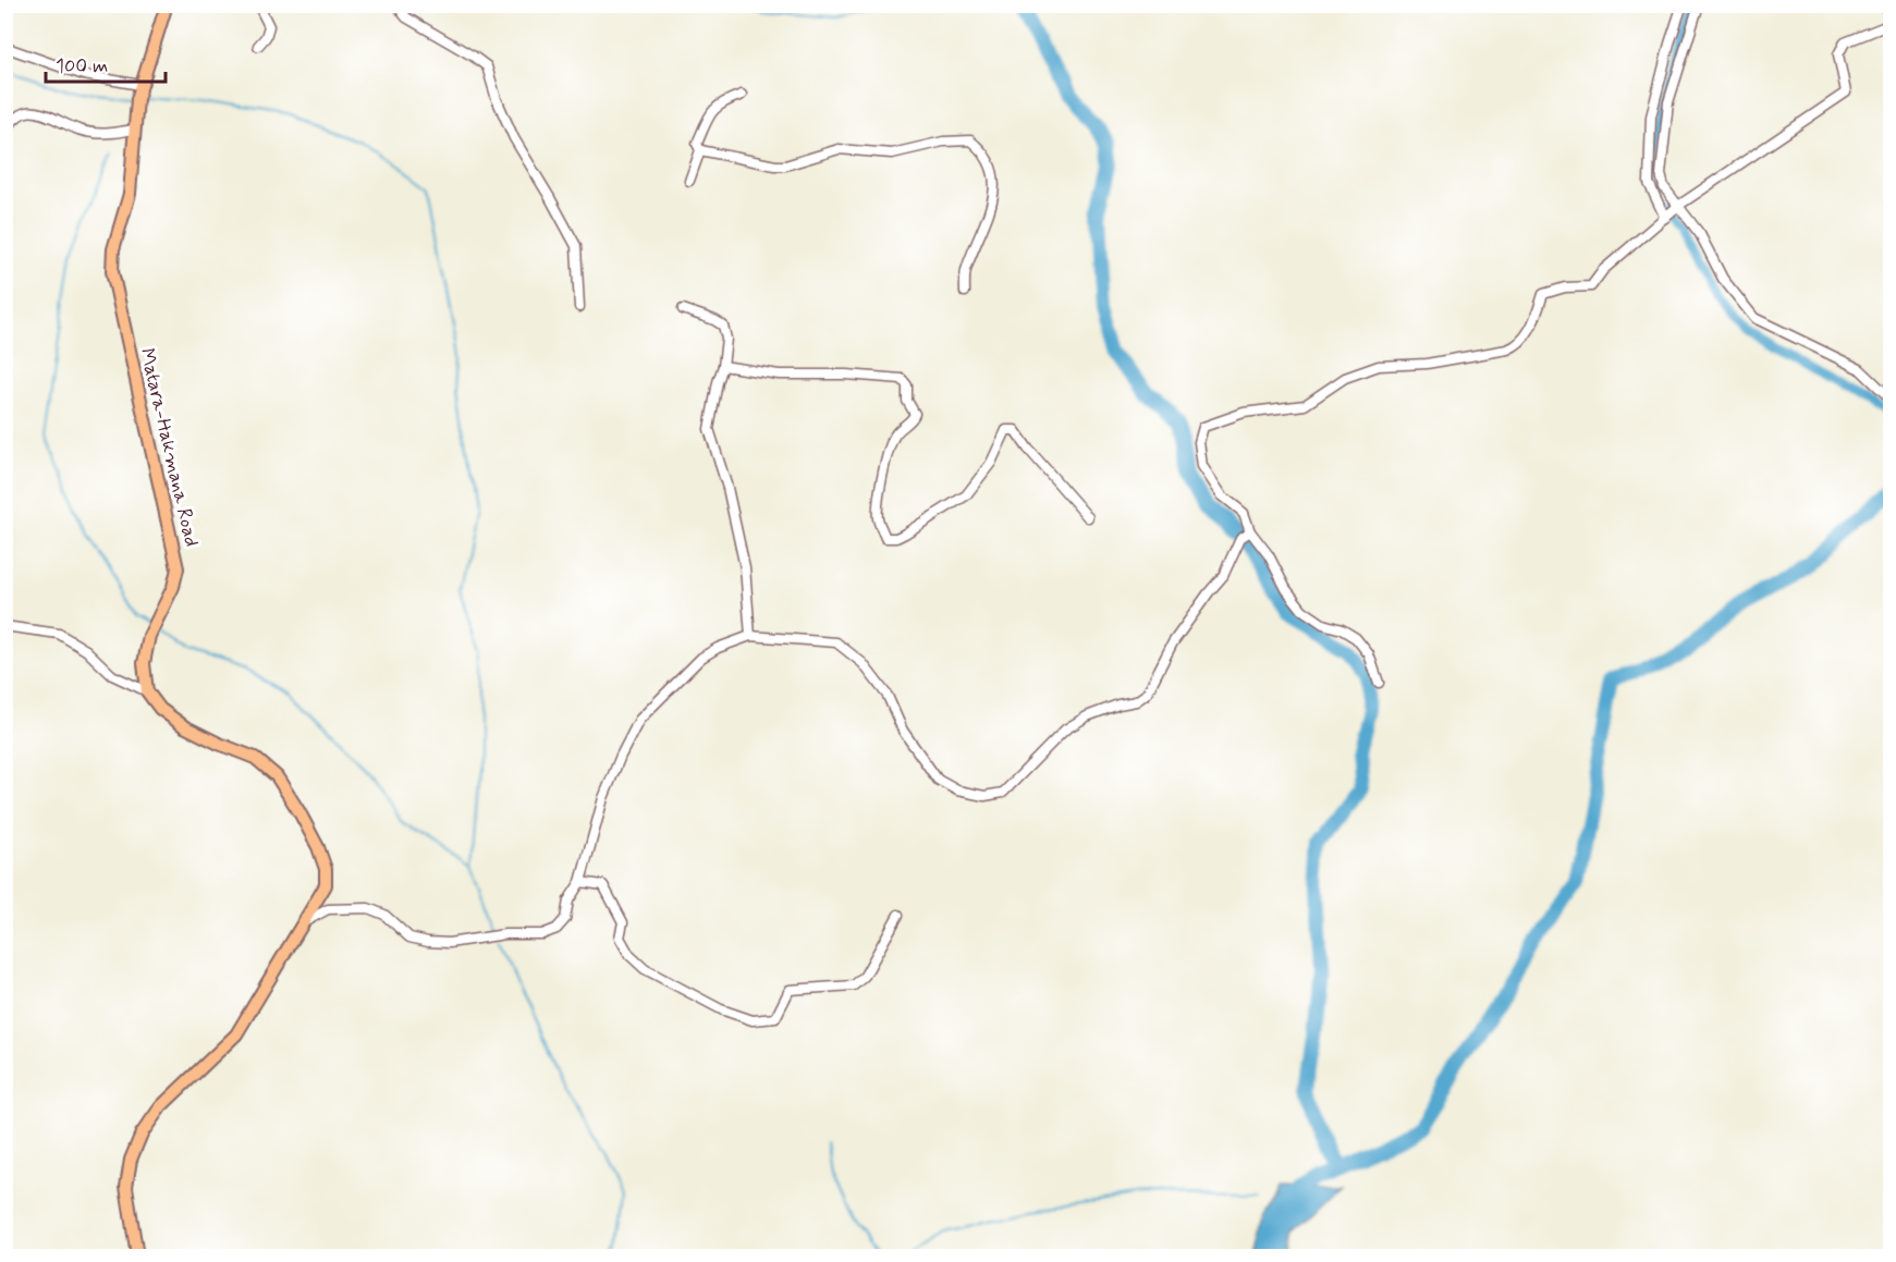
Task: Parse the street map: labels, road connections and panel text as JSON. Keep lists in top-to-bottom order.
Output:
{
  "streets": {
    "main road": ["Matara-Hakmana Road"]
  },
  "scale_bar": "100 m"
}
